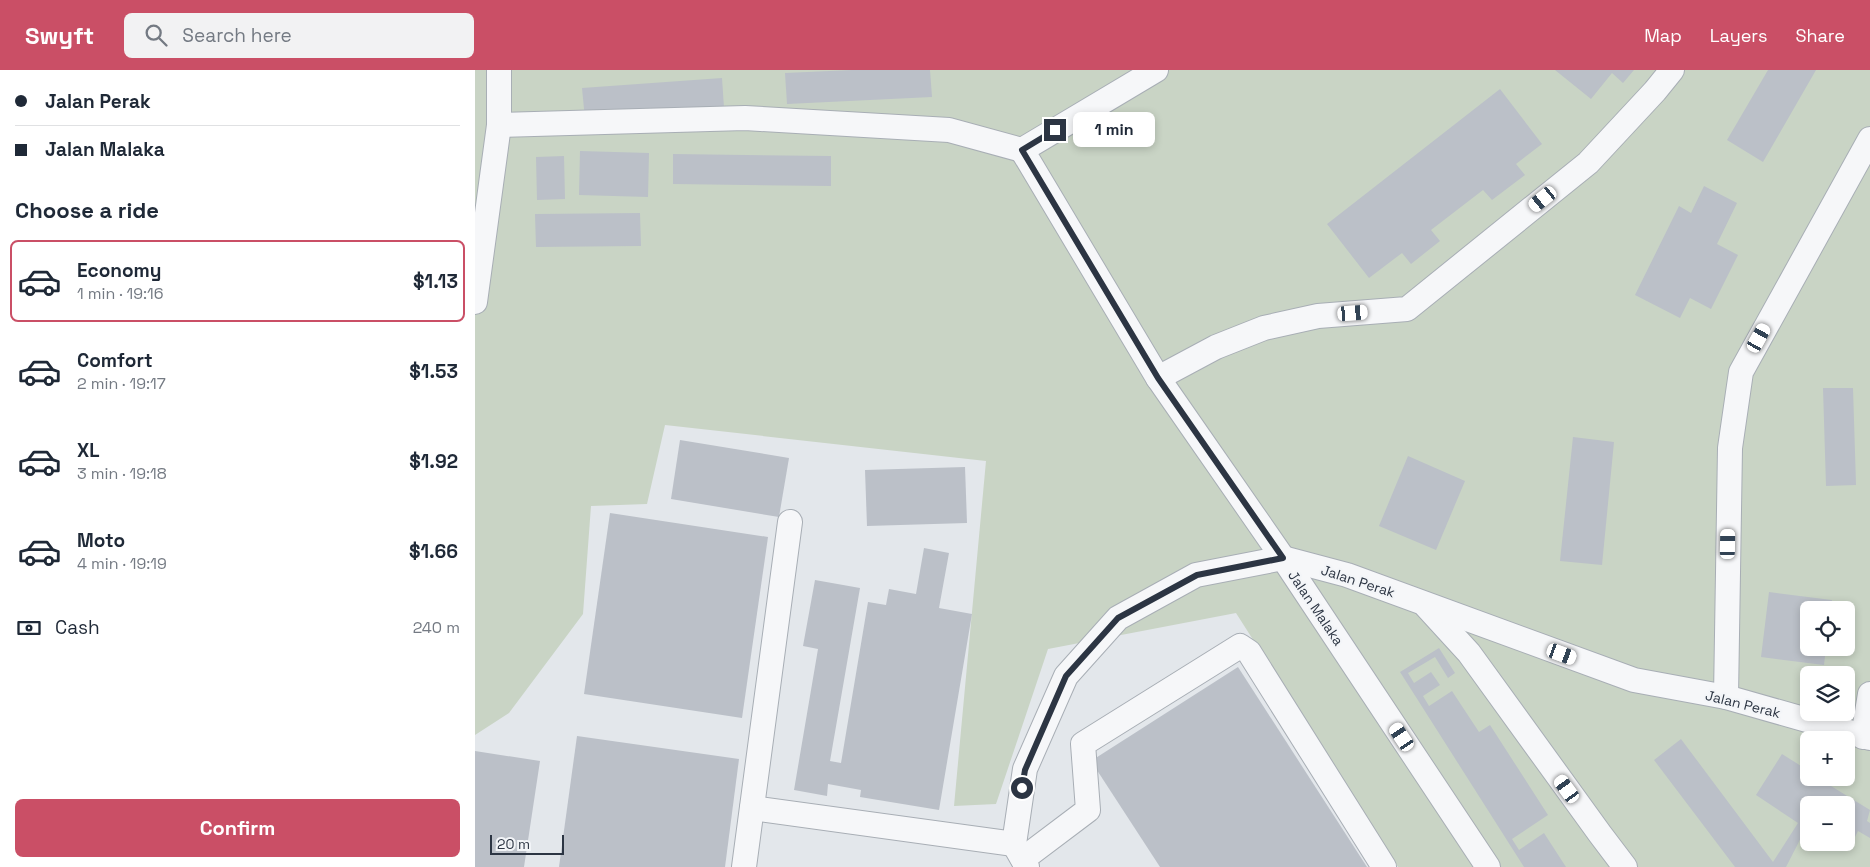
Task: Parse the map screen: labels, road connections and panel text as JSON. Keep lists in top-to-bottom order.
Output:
{
  "streets": {
    "street": ["Jalan Perak", "Jalan Malaka"]
  },
  "crossings": [
    ["Jalan Perak", "Jalan Malaka"]
  ],
  "scale_bar": "20 m",
  "page": {
    "header": "Swyft",
    "search": "Search here",
    "nav": ["Map", "Layers", "Share"],
    "banner": ["Jalan Perak", "Jalan Malaka"],
    "bubble": "1 min",
    "heading": "Choose a ride",
    "list": [
      {
        "name": "Economy",
        "note": "1 min · 19:16",
        "value": "$1.13"
      },
      {
        "name": "Comfort",
        "note": "2 min · 19:17",
        "value": "$1.53"
      },
      {
        "name": "XL",
        "note": "3 min · 19:18",
        "value": "$1.92"
      },
      {
        "name": "Moto",
        "note": "4 min · 19:19",
        "value": "$1.66"
      }
    ],
    "pay": ["Cash", "240 m"],
    "map_buttons": ["+", "−"],
    "buttons": "Confirm",
    "scale": "20 m"
  }
}
